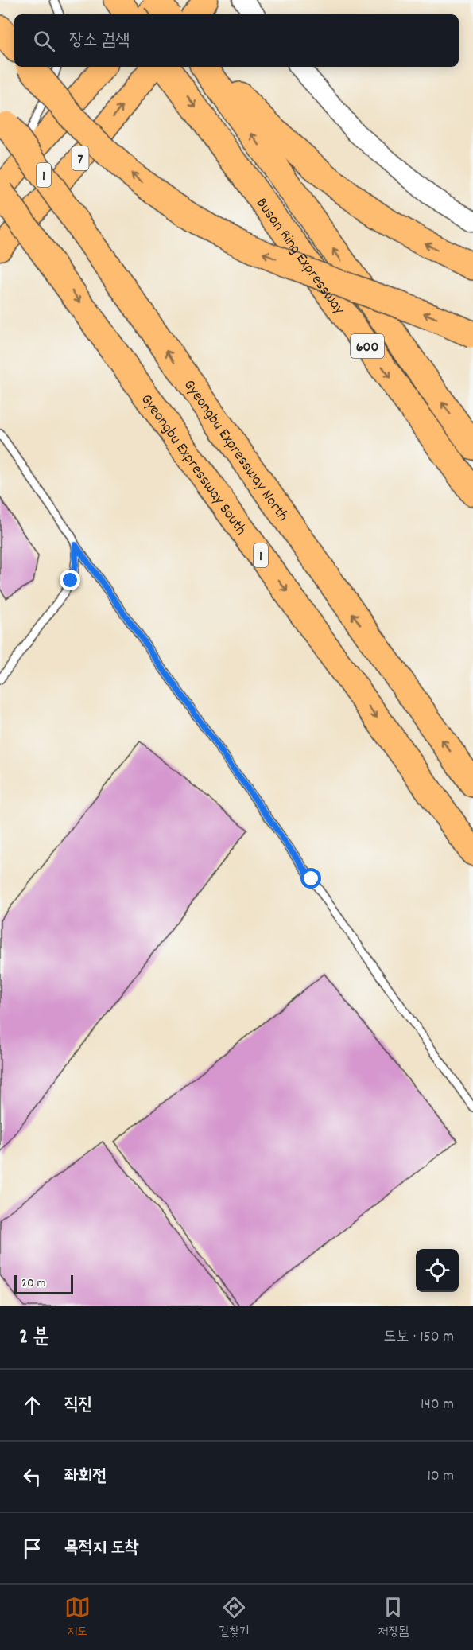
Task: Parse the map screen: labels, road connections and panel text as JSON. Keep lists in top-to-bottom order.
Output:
{
  "streets": {
    "highway": [
      "1",
      "Busan Ring Expressway",
      "600",
      "Gyeongbu Expressway North",
      "Gyeongbu Expressway South"
    ],
    "main road": ["7"]
  },
  "scale_bar": "20 m",
  "page": {
    "search": "장소 검색",
    "scale": "20 m",
    "heading": ["2 분", "도보 · 150 m"],
    "list": [
      ["직진", "140 m"],
      ["좌회전", "10 m"],
      "목적지 도착"
    ],
    "nav": ["지도", "길찾기", "저장됨"]
  }
}
